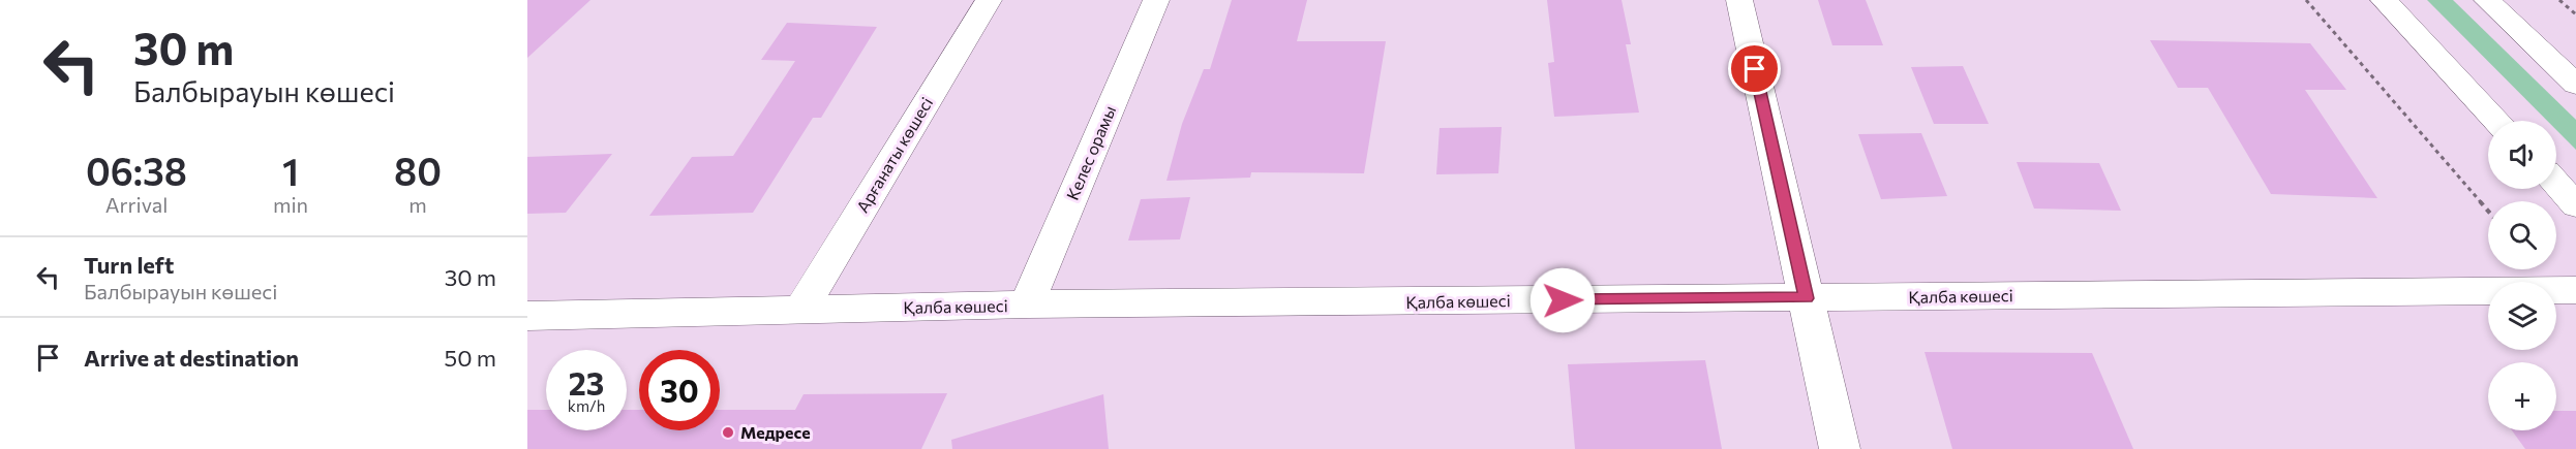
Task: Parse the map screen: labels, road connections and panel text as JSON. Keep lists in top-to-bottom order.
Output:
{
  "streets": {
    "street": ["Келес орамы", "Арғанаты көшесі", "Қалба көшесі"]
  },
  "crossings": [
    ["Келес орамы", "Қалба көшесі"],
    ["Арғанаты көшесі", "Қалба көшесі"]
  ],
  "places": ["Медресе"],
  "page": {
    "turn": ["30 m", "Балбырауын көшесі"],
    "map_buttons": "+",
    "eta": [
      "06:38",
      "Arrival",
      "1",
      "min",
      "80",
      "m"
    ],
    "list": [
      {
        "name": "Turn left",
        "note": "Балбырауын көшесі",
        "value": "30 m"
      },
      {
        "name": "Arrive at destination",
        "value": "50 m"
      }
    ],
    "speed": "23 km/h",
    "limit": "30"
  }
}
